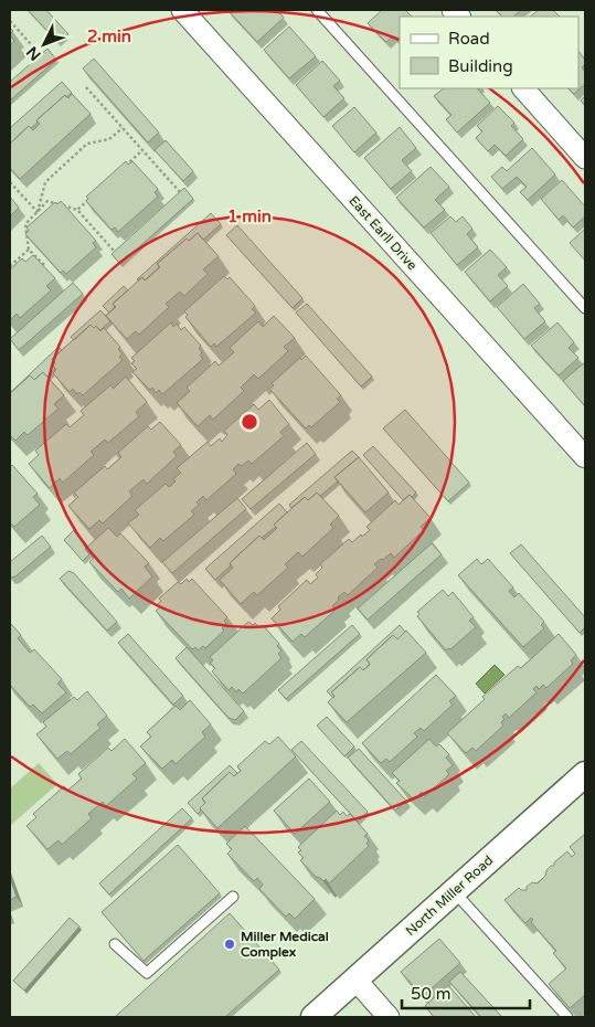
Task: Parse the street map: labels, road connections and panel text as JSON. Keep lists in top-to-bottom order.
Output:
{
  "streets": {
    "street": ["East Earll Drive", "North Miller Road"]
  },
  "places": ["Miller Medical Complex"],
  "legend": ["Road", "Building"],
  "scale_bar": "50 m",
  "north": "bottom left",
  "rings": ["2 min", "1 min"]
}
